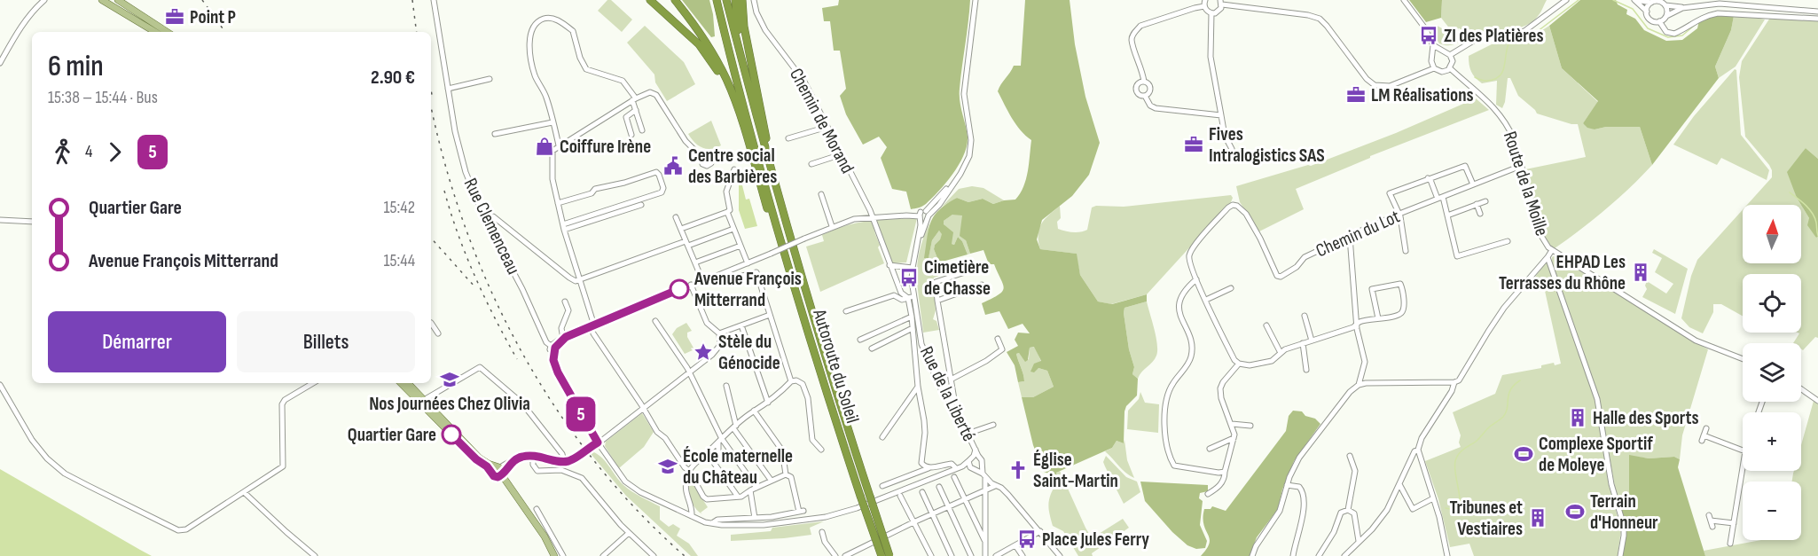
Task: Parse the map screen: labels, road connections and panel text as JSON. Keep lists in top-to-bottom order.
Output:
{
  "streets": {
    "highway": ["Autoroute du Soleil"],
    "street": [
      "Chemin de Morand",
      "Route de la Moille",
      "Rue Clemenceau",
      "Chemin du Lot",
      "Rue de la Liberté"
    ]
  },
  "crossings": [
    ["Route de la Moille", "Chemin du Lot"]
  ],
  "places": {
    "office": ["Point P", "LM Réalisations", "Fives Intralogistics SAS"],
    "bus stop": ["ZI des Platières", "Cimetière de Chasse", "Place Jules Ferry"],
    "shop": ["Coiffure Irène"],
    "public building": ["Centre social des Barbières"],
    "building": ["EHPAD Les Terrasses du Rhône", "Halle des Sports", "Tribunes et Vestiaires"],
    "other": ["Avenue François Mitterrand", "Quartier Gare"],
    "place": ["Stèle du Génocide"],
    "school or university": ["Nos Journées Chez Olivia", "École maternelle du Château"],
    "sports": ["Complexe Sportif de Moleye", "Terrain d'Honneur"],
    "church": ["Église Saint-Martin"]
  },
  "lines": ["bus line 5"],
  "north": "top",
  "page": {
    "on_map": "5",
    "heading": ["6 min", "15:38 – 15:44 · Bus", "2.90 €"],
    "legs": ["4", "5"],
    "list": [
      {
        "name": "Quartier Gare",
        "value": "15:42"
      },
      {
        "name": "Avenue François Mitterrand",
        "value": "15:44"
      }
    ],
    "map_buttons": ["+", "−"],
    "buttons": ["Démarrer", "Billets"]
  }
}
